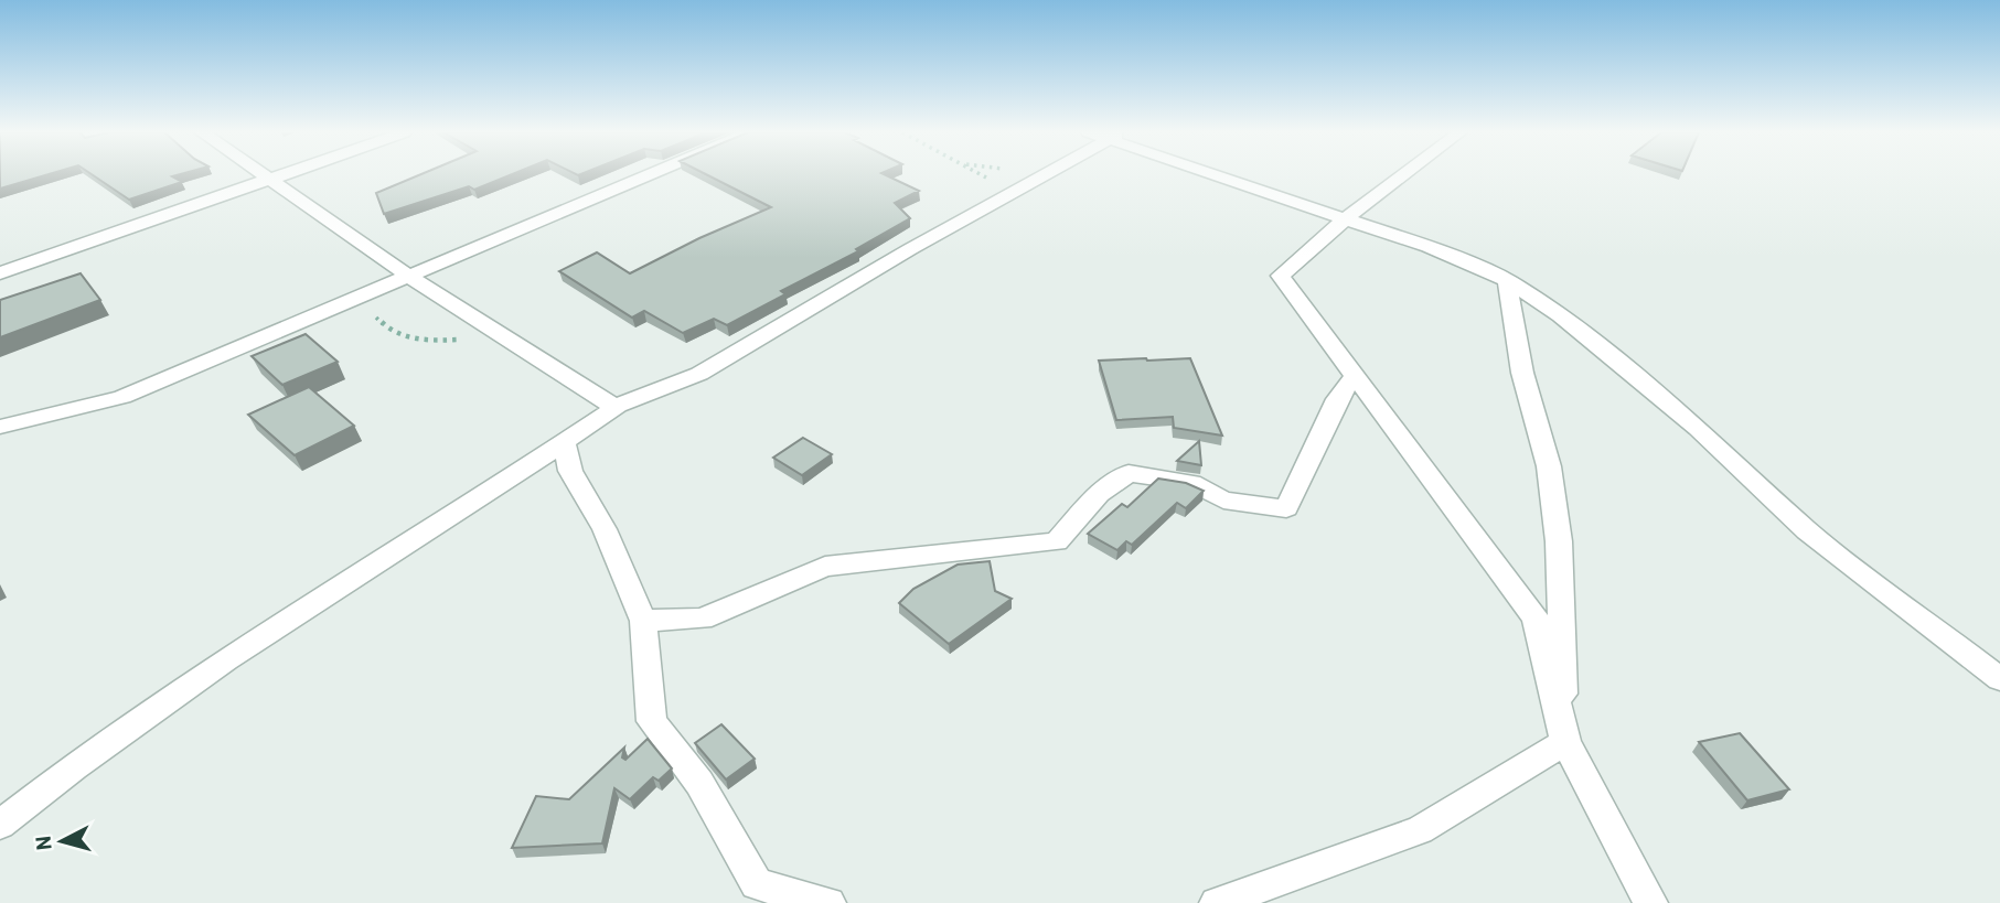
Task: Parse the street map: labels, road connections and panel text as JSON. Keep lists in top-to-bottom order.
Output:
{
  "north": "left"
}
